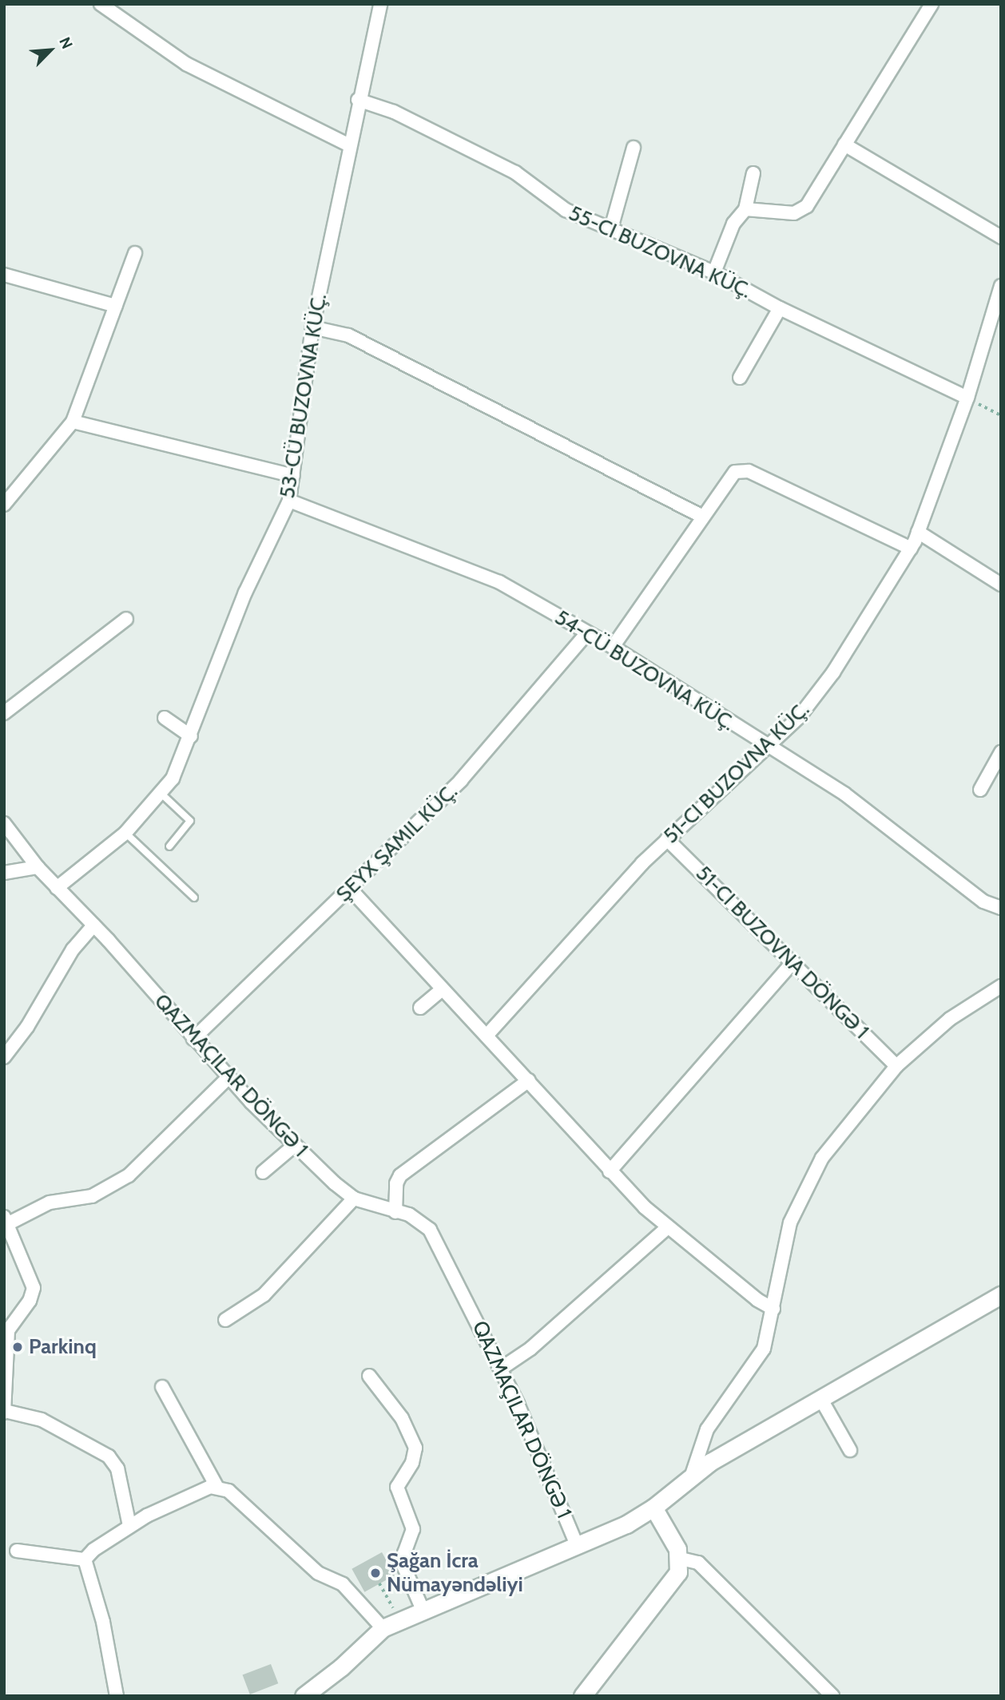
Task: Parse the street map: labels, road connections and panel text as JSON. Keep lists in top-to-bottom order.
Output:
{
  "streets": {
    "street": [
      "55-CI BUZOVNA KÜÇ.",
      "53-CÜ BUZOVNA KÜÇ.",
      "54-CÜ BUZOVNA KÜÇ.",
      "51-CI BUZOVNA KÜÇ.",
      "ŞEYX ŞAMIL KÜÇ.",
      "51-CI BUZOVNA DÖNGƏ 1"
    ]
  },
  "crossings": [
    ["55-CI BUZOVNA KÜÇ.", "53-CÜ BUZOVNA KÜÇ."],
    ["55-CI BUZOVNA KÜÇ.", "51-CI BUZOVNA KÜÇ."],
    ["53-CÜ BUZOVNA KÜÇ.", "54-CÜ BUZOVNA KÜÇ."],
    ["54-CÜ BUZOVNA KÜÇ.", "51-CI BUZOVNA KÜÇ."],
    ["54-CÜ BUZOVNA KÜÇ.", "ŞEYX ŞAMIL KÜÇ."],
    ["51-CI BUZOVNA KÜÇ.", "51-CI BUZOVNA DÖNGƏ 1"]
  ],
  "places": ["Parkinq", "Şağan İcra Nümayəndəliyi"],
  "north": "top right"
}
